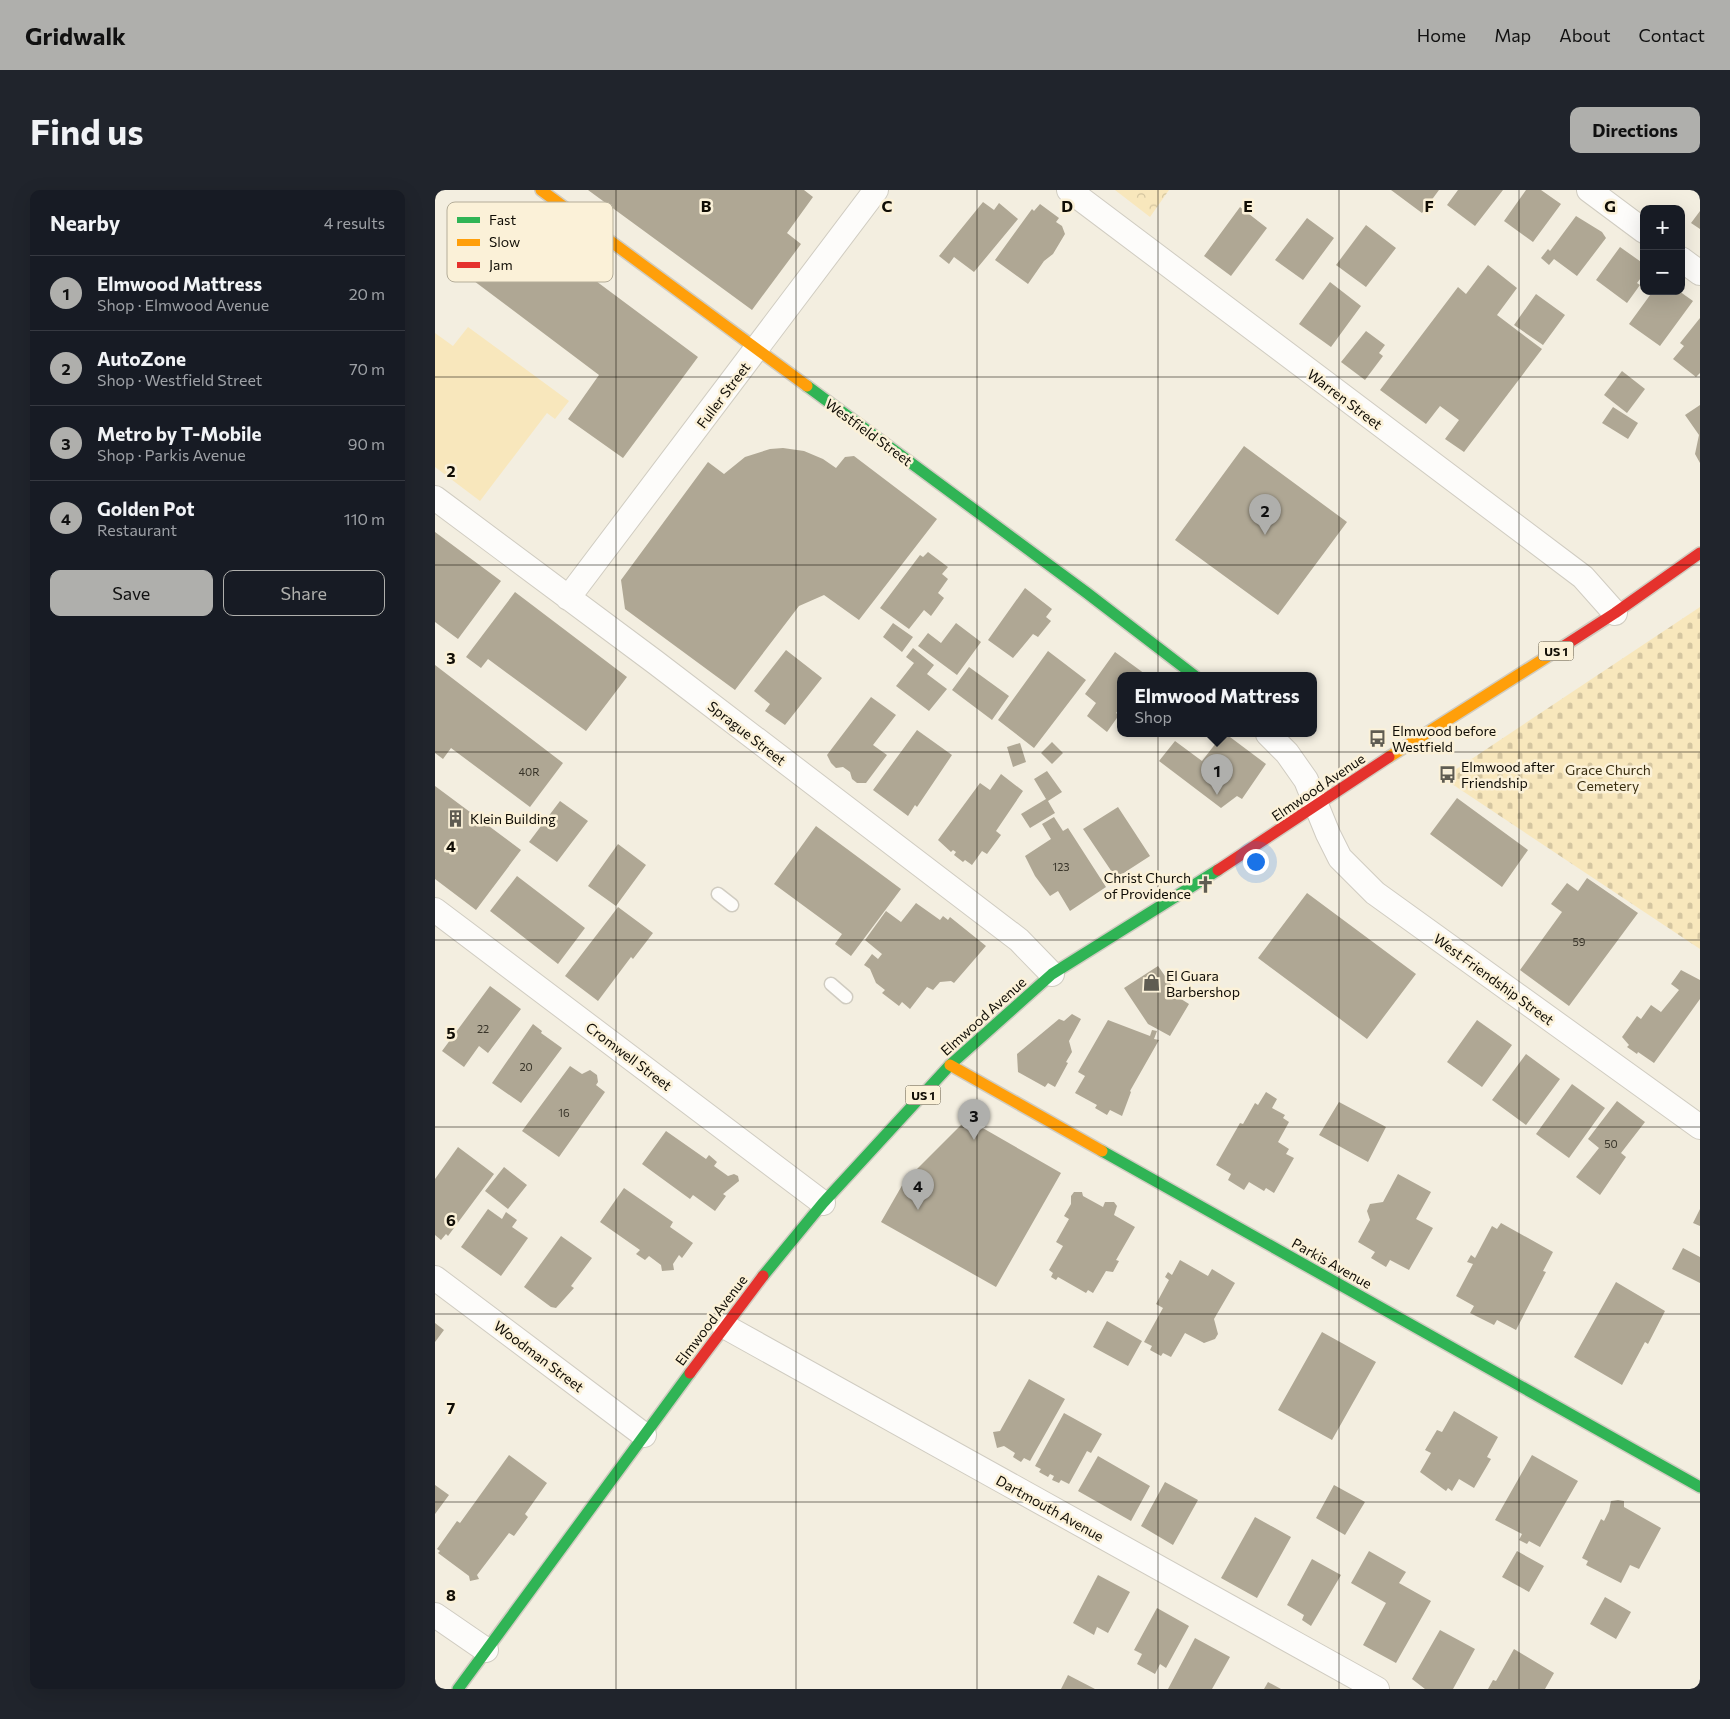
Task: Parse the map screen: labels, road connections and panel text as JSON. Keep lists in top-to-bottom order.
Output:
{
  "streets": {
    "main road": [
      "Westfield Street",
      "US 1",
      "Elmwood Avenue",
      "Parkis Avenue"
    ],
    "street": [
      "Fuller Street",
      "Warren Street",
      "Sprague Street",
      "West Friendship Street",
      "Cromwell Street",
      "Woodman Street",
      "Dartmouth Avenue"
    ]
  },
  "crossings": [
    ["Fuller Street", "Westfield Street"],
    ["Fuller Street", "Sprague Street"],
    ["Warren Street", "Elmwood Avenue"],
    ["Sprague Street", "Elmwood Avenue"],
    ["Elmwood Avenue", "West Friendship Street"],
    ["Elmwood Avenue", "Cromwell Street"],
    ["Elmwood Avenue", "Parkis Avenue"],
    ["Elmwood Avenue", "Woodman Street"],
    ["Elmwood Avenue", "Dartmouth Avenue"]
  ],
  "parks": ["Grace Church Cemetery"],
  "places": {
    "bus stop": ["Elmwood before Westfield", "Elmwood after Friendship"],
    "building": ["Klein Building"],
    "church": ["Christ Church of Providence"],
    "shop": ["El Guara Barbershop"]
  },
  "house_numbers": [
    "40R",
    "123",
    "59",
    "22",
    "20",
    "16",
    "50"
  ],
  "legend": ["Fast", "Slow", "Jam"],
  "page": {
    "header": "Gridwalk",
    "nav": [
      "Home",
      "Map",
      "About",
      "Contact"
    ],
    "buttons": [
      "Directions",
      ["Save", "Share"]
    ],
    "title": "Find us",
    "heading": ["Nearby", "4 results"],
    "map_buttons": ["+", "−"],
    "list": [
      {
        "mark": "1",
        "name": "Elmwood Mattress",
        "note": "Shop · Elmwood Avenue",
        "value": "20 m"
      },
      {
        "mark": "2",
        "name": "AutoZone",
        "note": "Shop · Westfield Street",
        "value": "70 m"
      },
      {
        "mark": "3",
        "name": "Metro by T-Mobile",
        "note": "Shop · Parkis Avenue",
        "value": "90 m"
      },
      {
        "mark": "4",
        "name": "Golden Pot",
        "note": "Restaurant",
        "value": "110 m"
      }
    ],
    "pins": [
      "2",
      "1",
      "3",
      "4"
    ],
    "popup": ["Elmwood Mattress", "Shop"]
  },
  "grid": {
    "columns": [
      "B",
      "C",
      "D",
      "E",
      "F",
      "G"
    ],
    "rows": [
      "2",
      "3",
      "4",
      "5",
      "6",
      "7",
      "8"
    ]
  }
}
